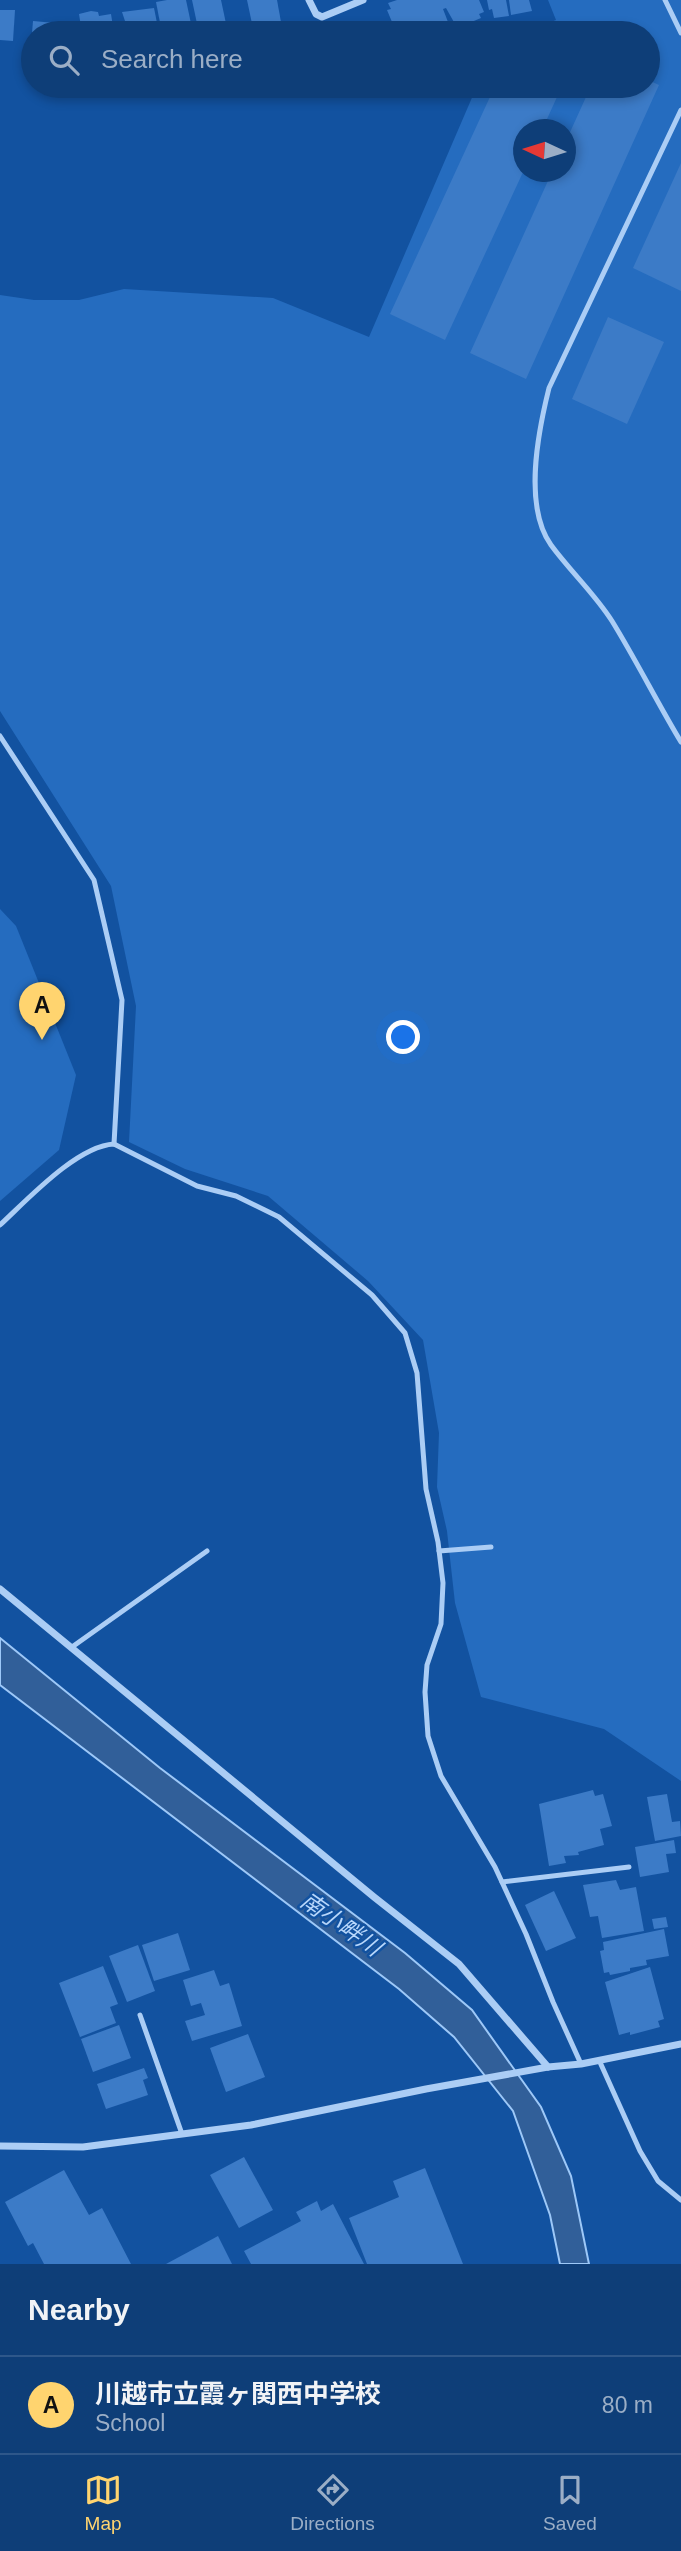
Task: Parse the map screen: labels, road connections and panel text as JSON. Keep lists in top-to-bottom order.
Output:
{
  "water": ["南小畔川"],
  "north": "left",
  "page": {
    "search": "Search here",
    "pins": "A",
    "heading": "Nearby",
    "list": [
      {
        "mark": "A",
        "name": "川越市立霞ヶ関西中学校",
        "note": "School",
        "value": "80 m"
      }
    ],
    "nav": ["Map", "Directions", "Saved"]
  }
}
